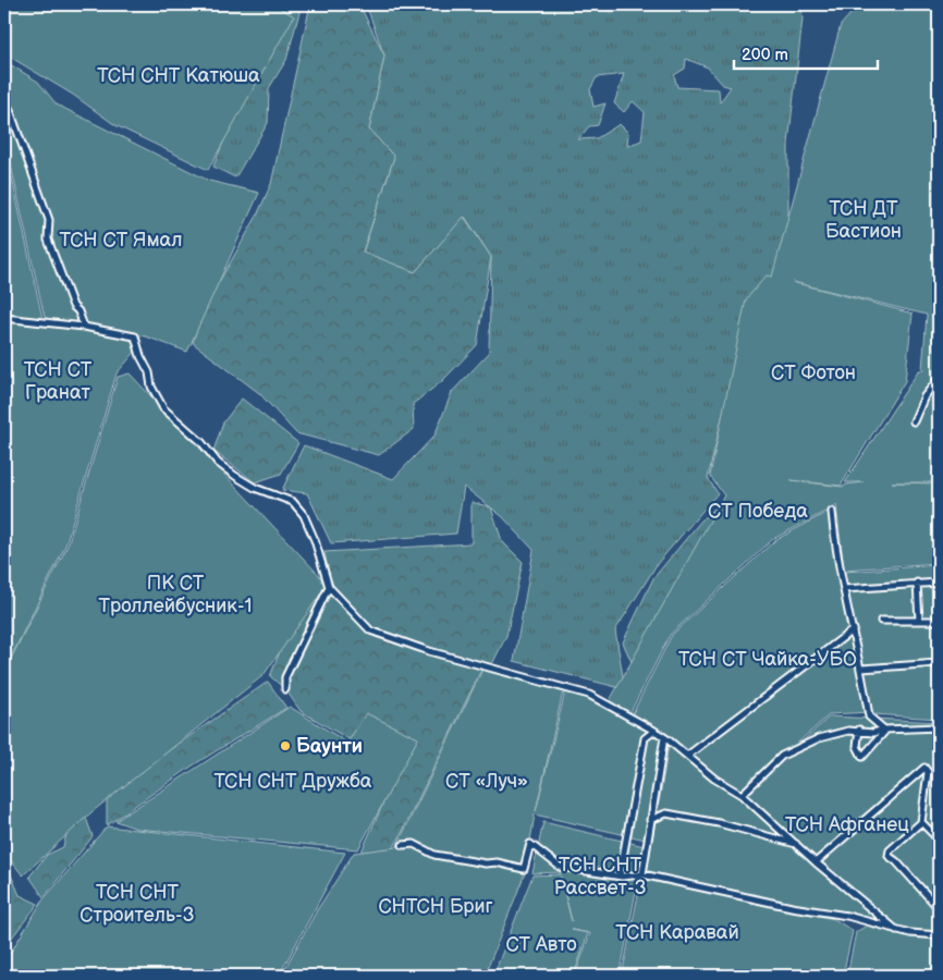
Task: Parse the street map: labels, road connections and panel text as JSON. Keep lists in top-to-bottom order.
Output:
{
  "parks": [
    "ТСН СНТ Катюша",
    "ТСН ДТ Бастион",
    "ТСН СТ Ямал",
    "ТСН СТ Гранат",
    "СТ Фотон",
    "СТ Победа",
    "ПК СТ Троллейбусник-1",
    "ТСН СТ Чайка-УБО",
    "ТСН СНТ Дружба",
    "СТ «Луч»",
    "ТСН Афганец",
    "ТСН СНТ Рассвет-3",
    "ТСН СНТ Строитель-3",
    "СНТСН Бриг",
    "ТСН Каравай",
    "СТ Авто"
  ],
  "places": ["Баунти"],
  "scale_bar": "200 m"
}
